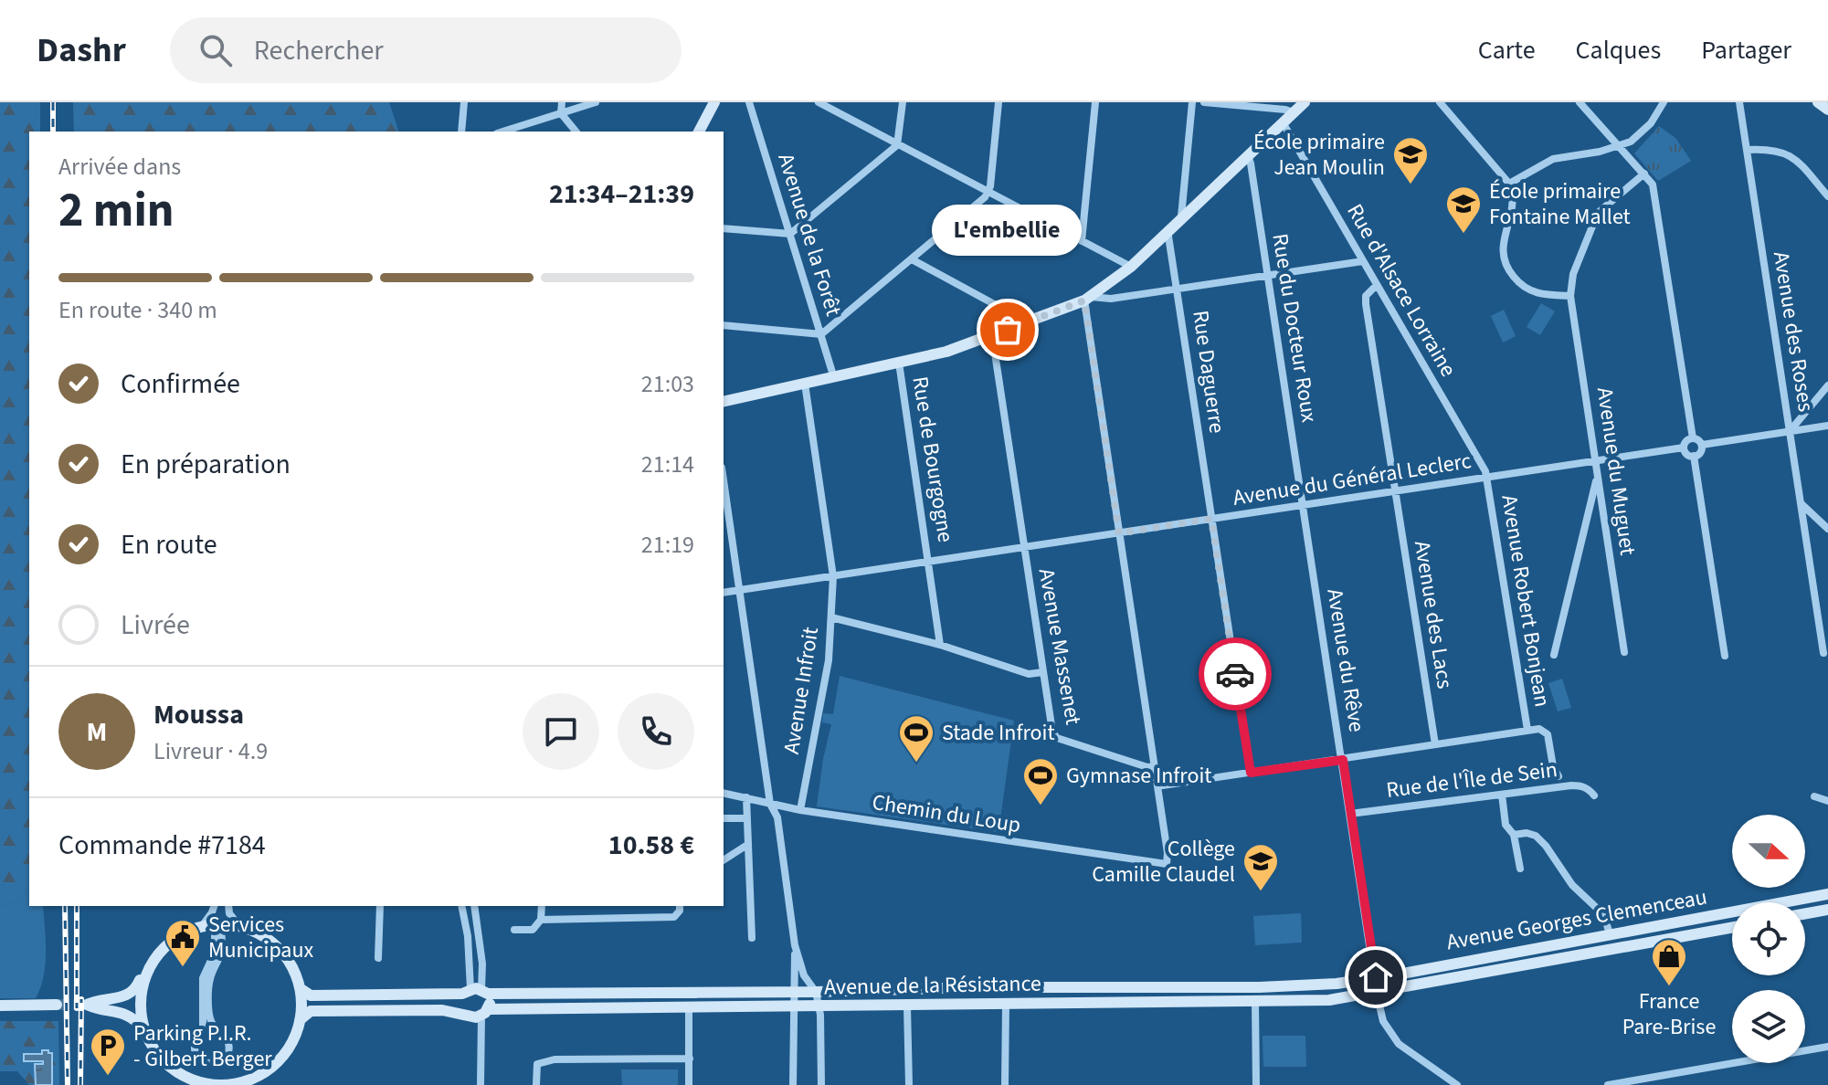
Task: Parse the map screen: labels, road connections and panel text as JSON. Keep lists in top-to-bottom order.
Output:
{
  "streets": {
    "main road": ["Avenue Georges Clemenceau", "Avenue de la Résistance"],
    "street": [
      "Avenue de la Forêt",
      "Rue d'Alsace Lorraine",
      "Rue du Docteur Roux",
      "Avenue des Roses",
      "Rue Daguerre",
      "Rue de Bourgogne",
      "Avenue du Muguet",
      "Avenue du Général Leclerc",
      "Avenue Robert Bonjean",
      "Avenue des Lacs",
      "Avenue Massenet",
      "Avenue du Rêve",
      "Avenue Infroit",
      "Rue de l'Île de Sein",
      "Chemin du Loup"
    ]
  },
  "crossings": [
    ["Rue d'Alsace Lorraine", "Avenue du Général Leclerc"],
    ["Rue d'Alsace Lorraine", "Avenue Robert Bonjean"],
    ["Rue d'Alsace Lorraine", "Avenue des Lacs"],
    ["Rue du Docteur Roux", "Avenue du Général Leclerc"],
    ["Rue du Docteur Roux", "Avenue du Rêve"],
    ["Rue Daguerre", "Avenue du Général Leclerc"],
    ["Rue de Bourgogne", "Avenue du Général Leclerc"],
    ["Avenue du Muguet", "Avenue du Général Leclerc"],
    ["Avenue du Général Leclerc", "Avenue Robert Bonjean"],
    ["Avenue du Général Leclerc", "Avenue des Lacs"],
    ["Avenue du Général Leclerc", "Avenue Massenet"],
    ["Avenue du Général Leclerc", "Avenue du Rêve"],
    ["Avenue du Général Leclerc", "Avenue Infroit"],
    ["Avenue du Rêve", "Rue de l'Île de Sein"],
    ["Avenue du Rêve", "Avenue Georges Clemenceau"],
    ["Avenue du Rêve", "Avenue de la Résistance"],
    ["Avenue Infroit", "Chemin du Loup"],
    ["Avenue Georges Clemenceau", "Avenue de la Résistance"]
  ],
  "places": {
    "school or university": ["École primaire Jean Moulin", "École primaire Fontaine Mallet", "Collège Camille Claudel"],
    "other": ["L'embellie"],
    "sports": ["Stade Infroit", "Gymnase Infroit"],
    "public building": ["Services Municipaux"],
    "shop": ["France Pare-Brise"],
    "parking": ["Parking P.I.R. - Gilbert Berger"]
  },
  "north": "right",
  "page": {
    "header": "Dashr",
    "search": "Rechercher",
    "nav": ["Carte", "Calques", "Partager"],
    "heading": ["2 min", "Arrivée dans", "21:34–21:39"],
    "panel": [
      "Moussa",
      "Livreur · 4.9",
      "Commande #7184",
      "10.58 €"
    ],
    "bubble": "L'embellie",
    "bar": "En route · 340 m",
    "list": [
      ["Confirmée", "21:03"],
      ["En préparation", "21:14"],
      ["En route", "21:19"],
      "Livrée"
    ],
    "round": "M"
  }
}
